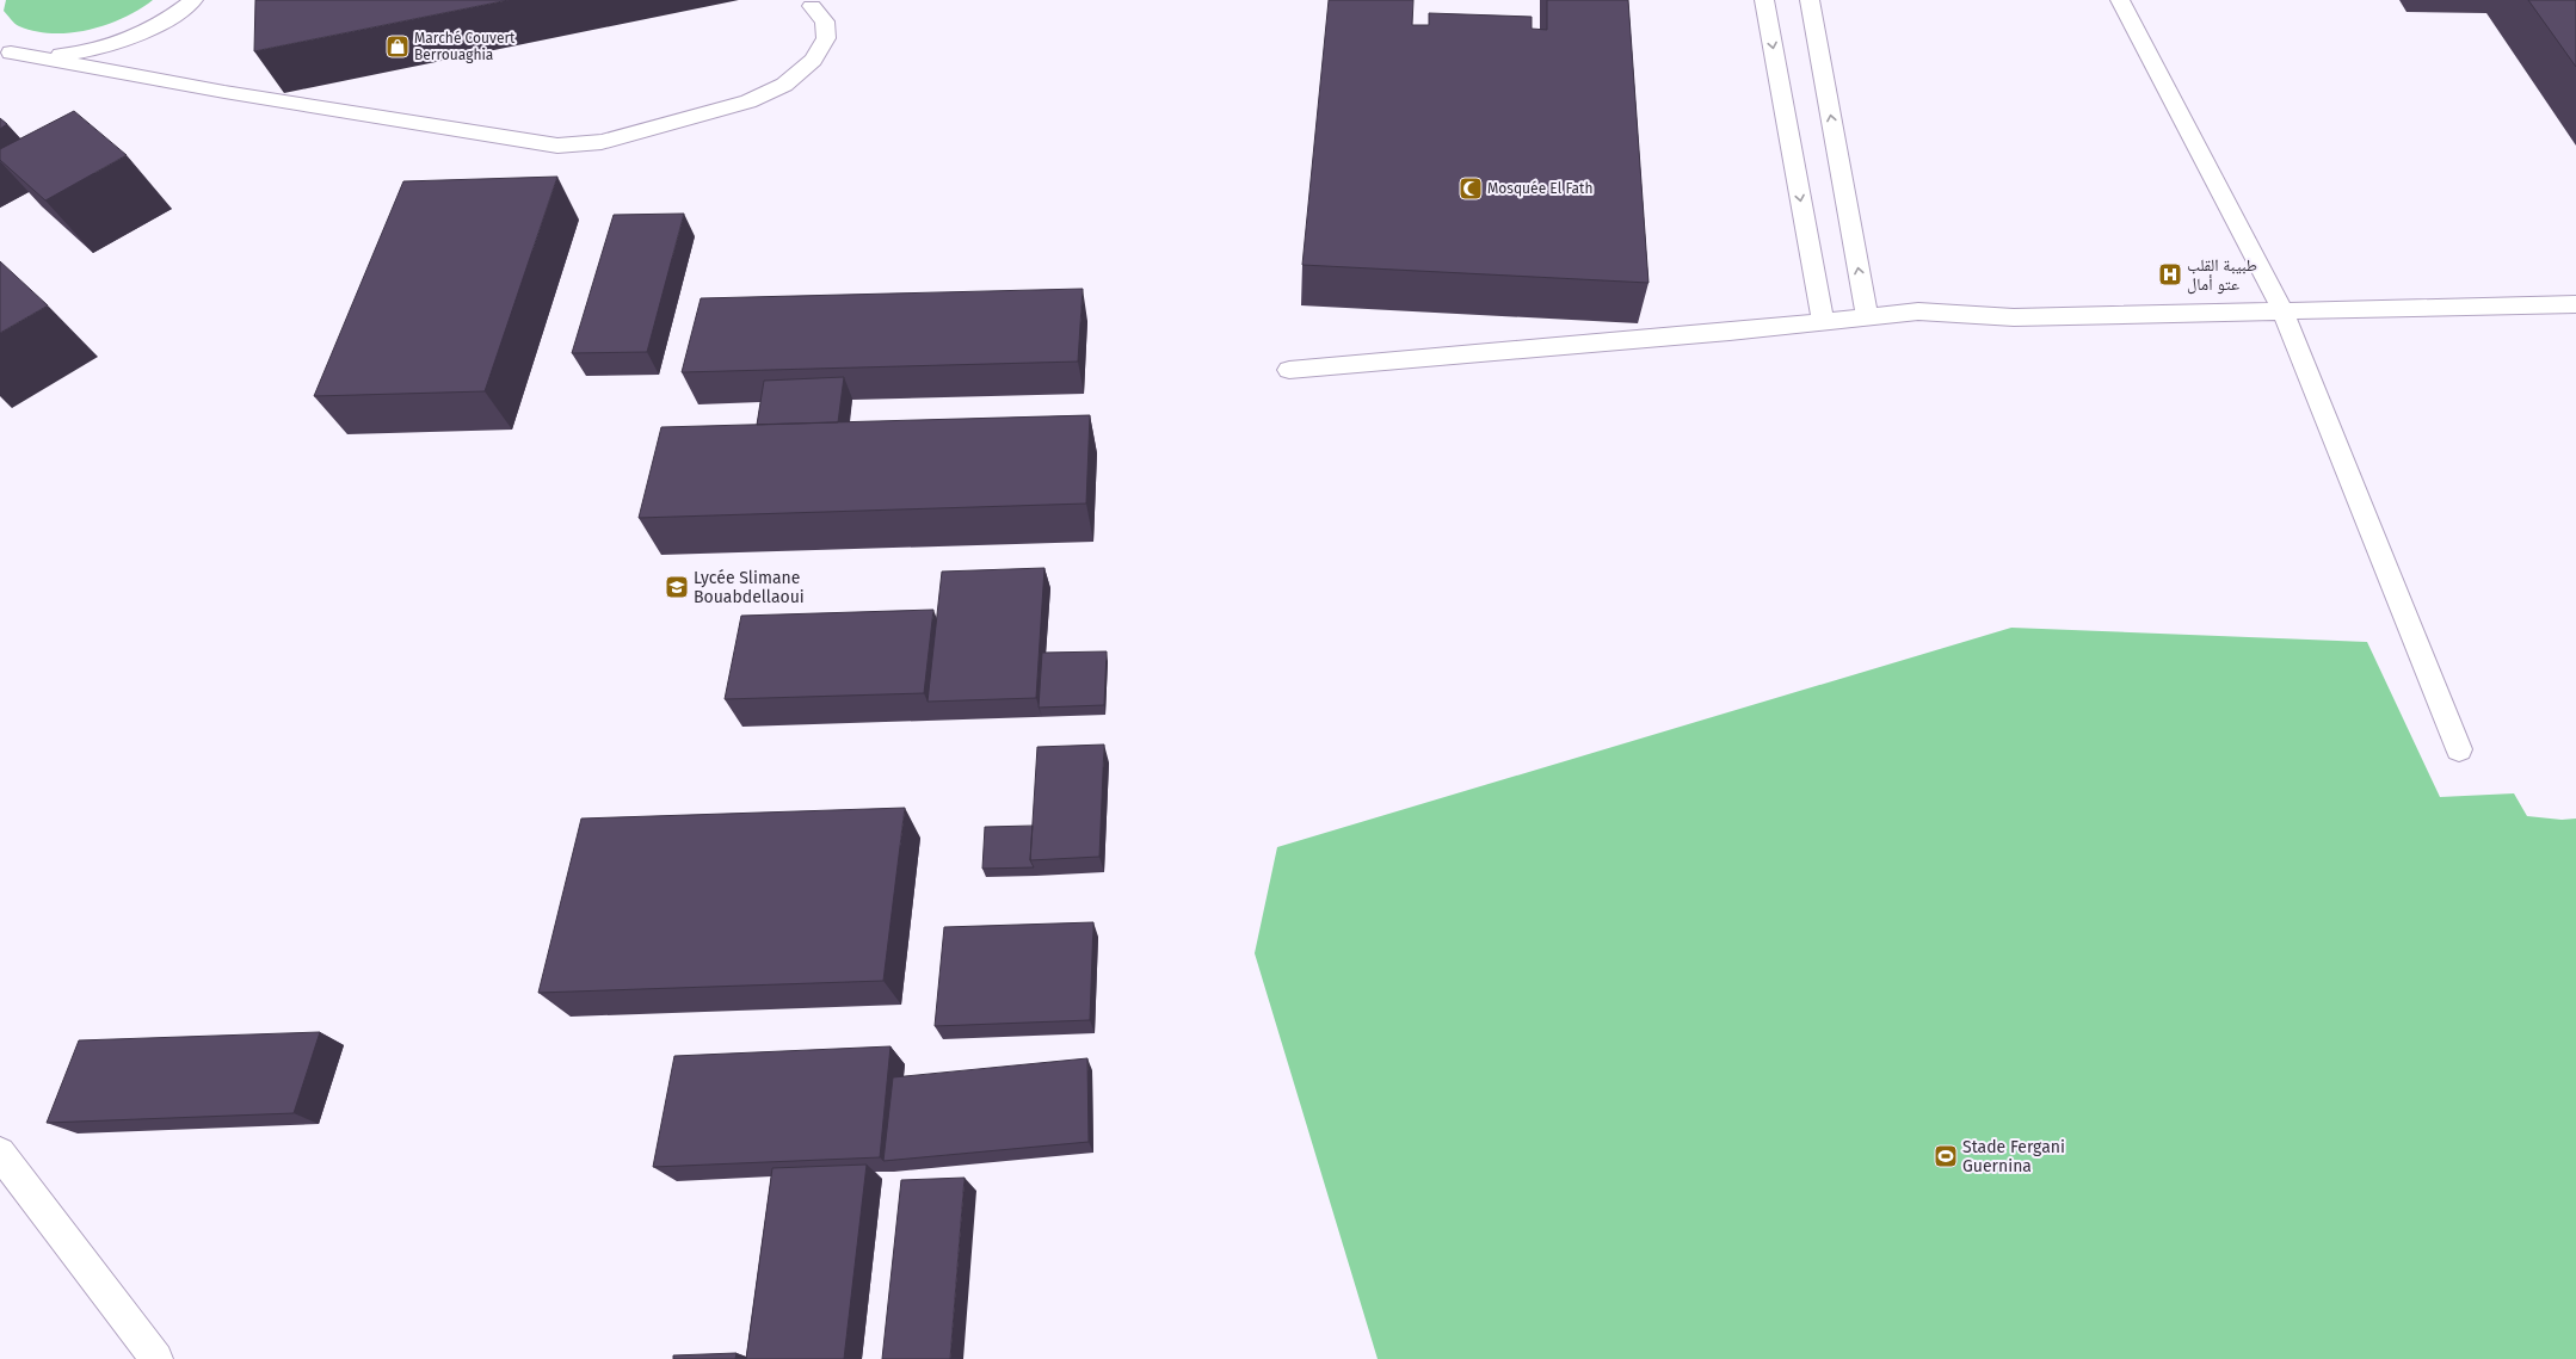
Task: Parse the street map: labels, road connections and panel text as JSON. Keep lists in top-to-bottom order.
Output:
{
  "places": {
    "shop": ["Marché Couvert Berrouaghia"],
    "mosque": ["Mosquée El Fath"],
    "hospital": ["طبيبة القلب عتو أمال"],
    "school or university": ["Lycée Slimane Bouabdellaoui"],
    "sports": ["Stade Fergani Guernina"]
  }
}
